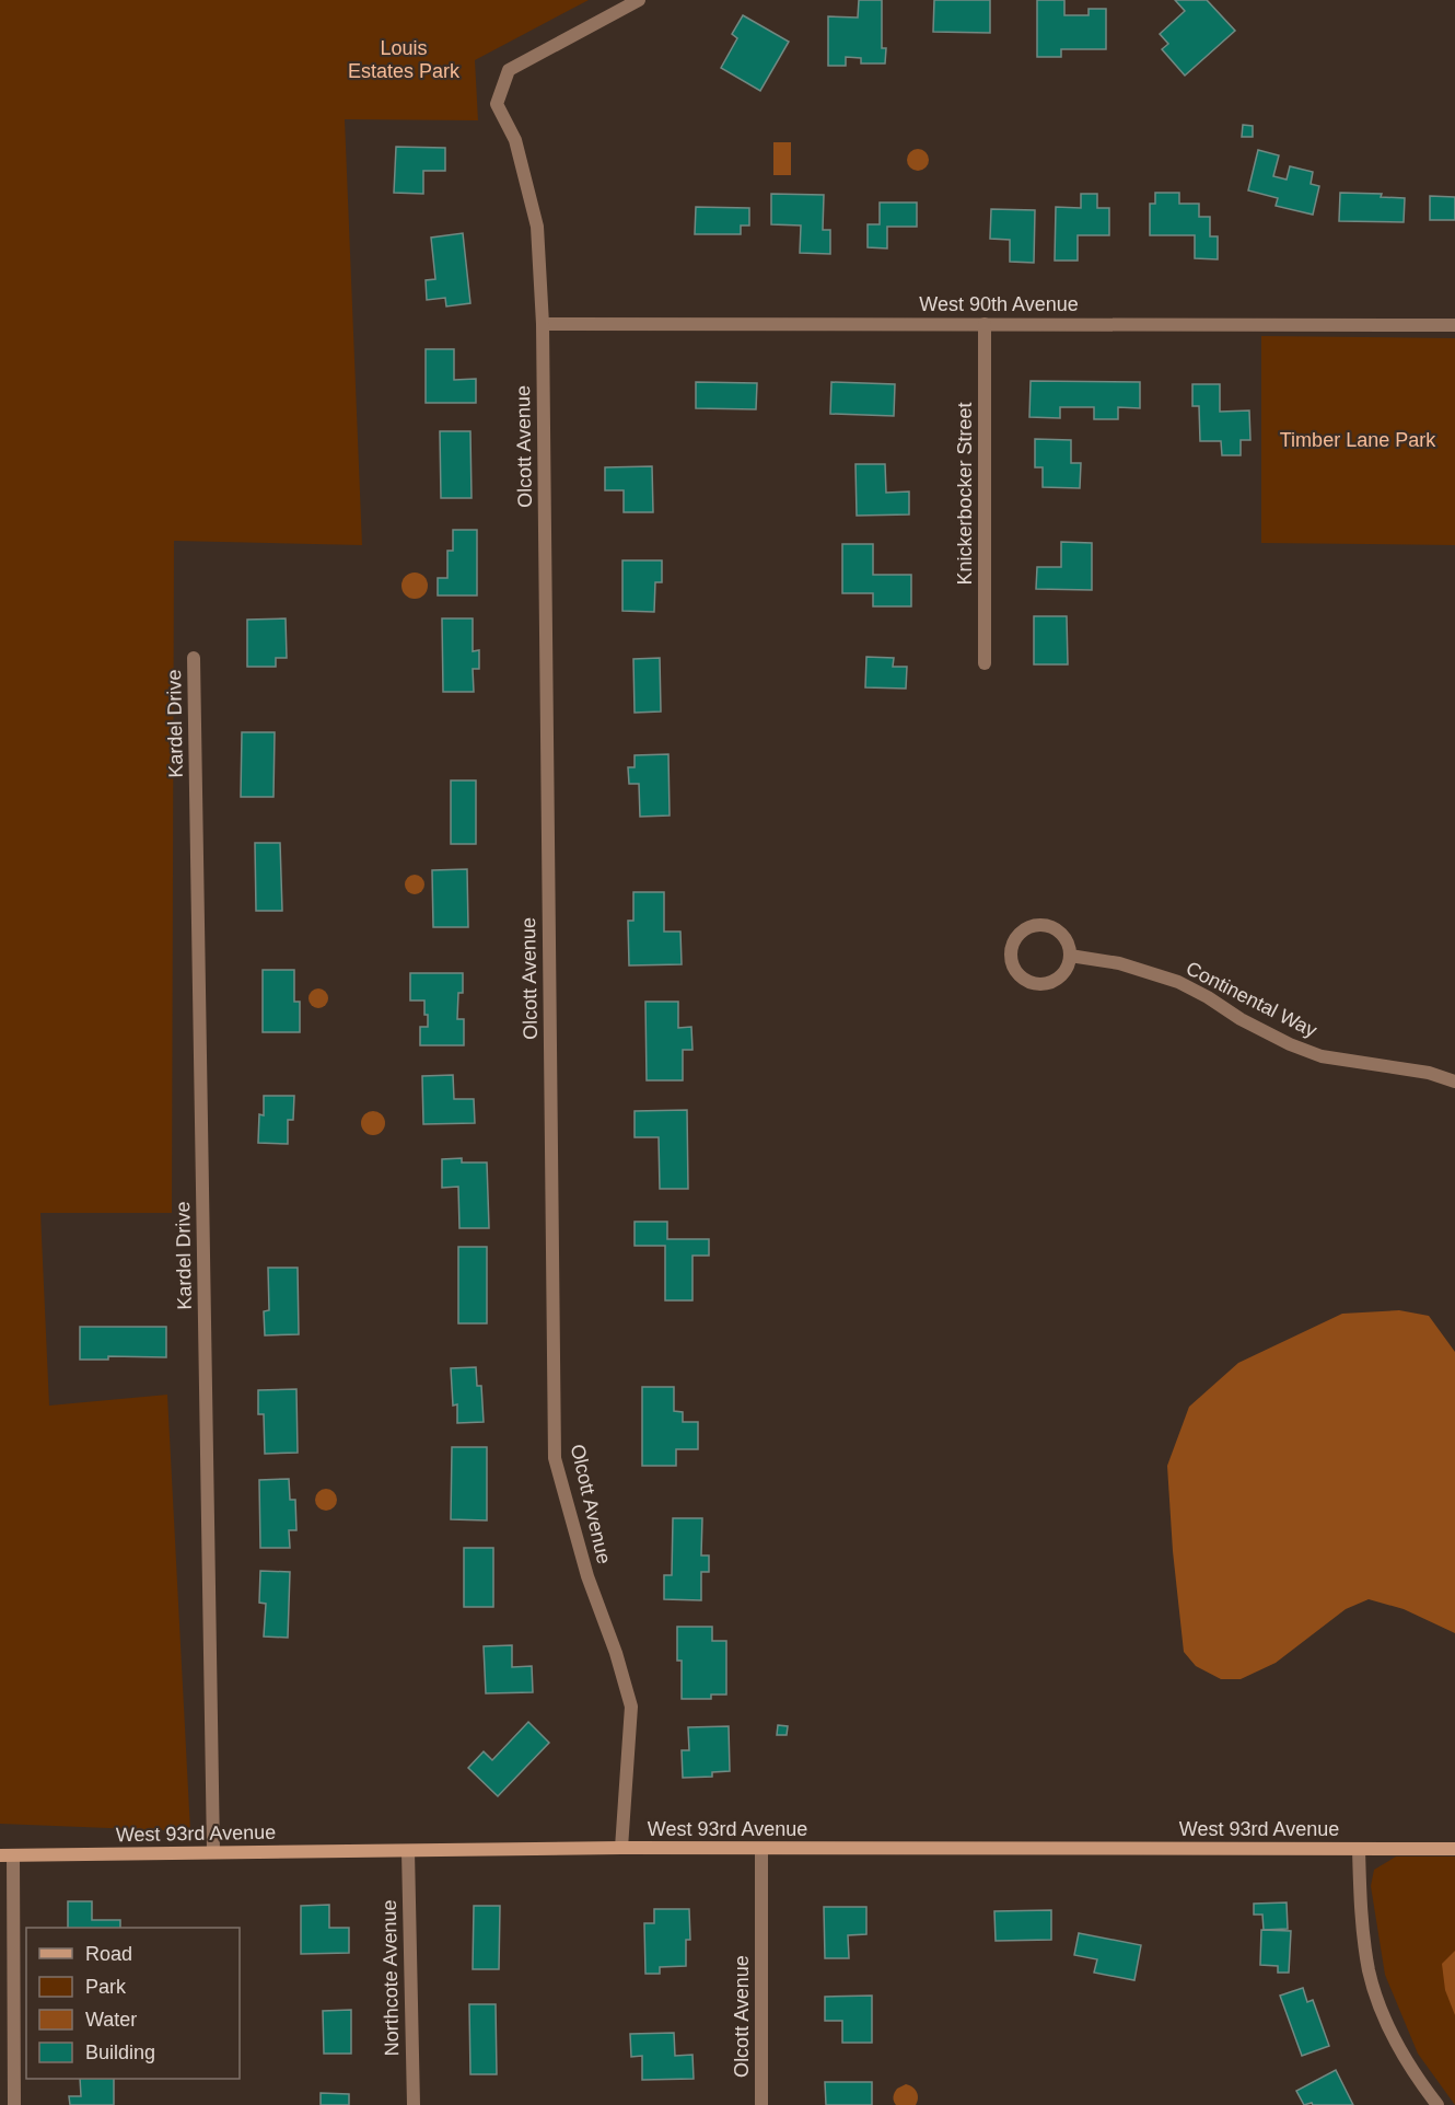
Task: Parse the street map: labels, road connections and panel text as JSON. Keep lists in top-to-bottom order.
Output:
{
  "streets": {
    "street": [
      "West 90th Avenue",
      "Olcott Avenue",
      "Knickerbocker Street",
      "Kardel Drive",
      "Continental Way",
      "West 93rd Avenue",
      "Northcote Avenue"
    ]
  },
  "crossings": [
    ["West 90th Avenue", "Olcott Avenue"],
    ["West 90th Avenue", "Knickerbocker Street"],
    ["Olcott Avenue", "West 93rd Avenue"],
    ["Kardel Drive", "West 93rd Avenue"],
    ["West 93rd Avenue", "Northcote Avenue"]
  ],
  "parks": ["Louis Estates Park", "Timber Lane Park"],
  "legend": [
    "Road",
    "Park",
    "Water",
    "Building"
  ]
}
